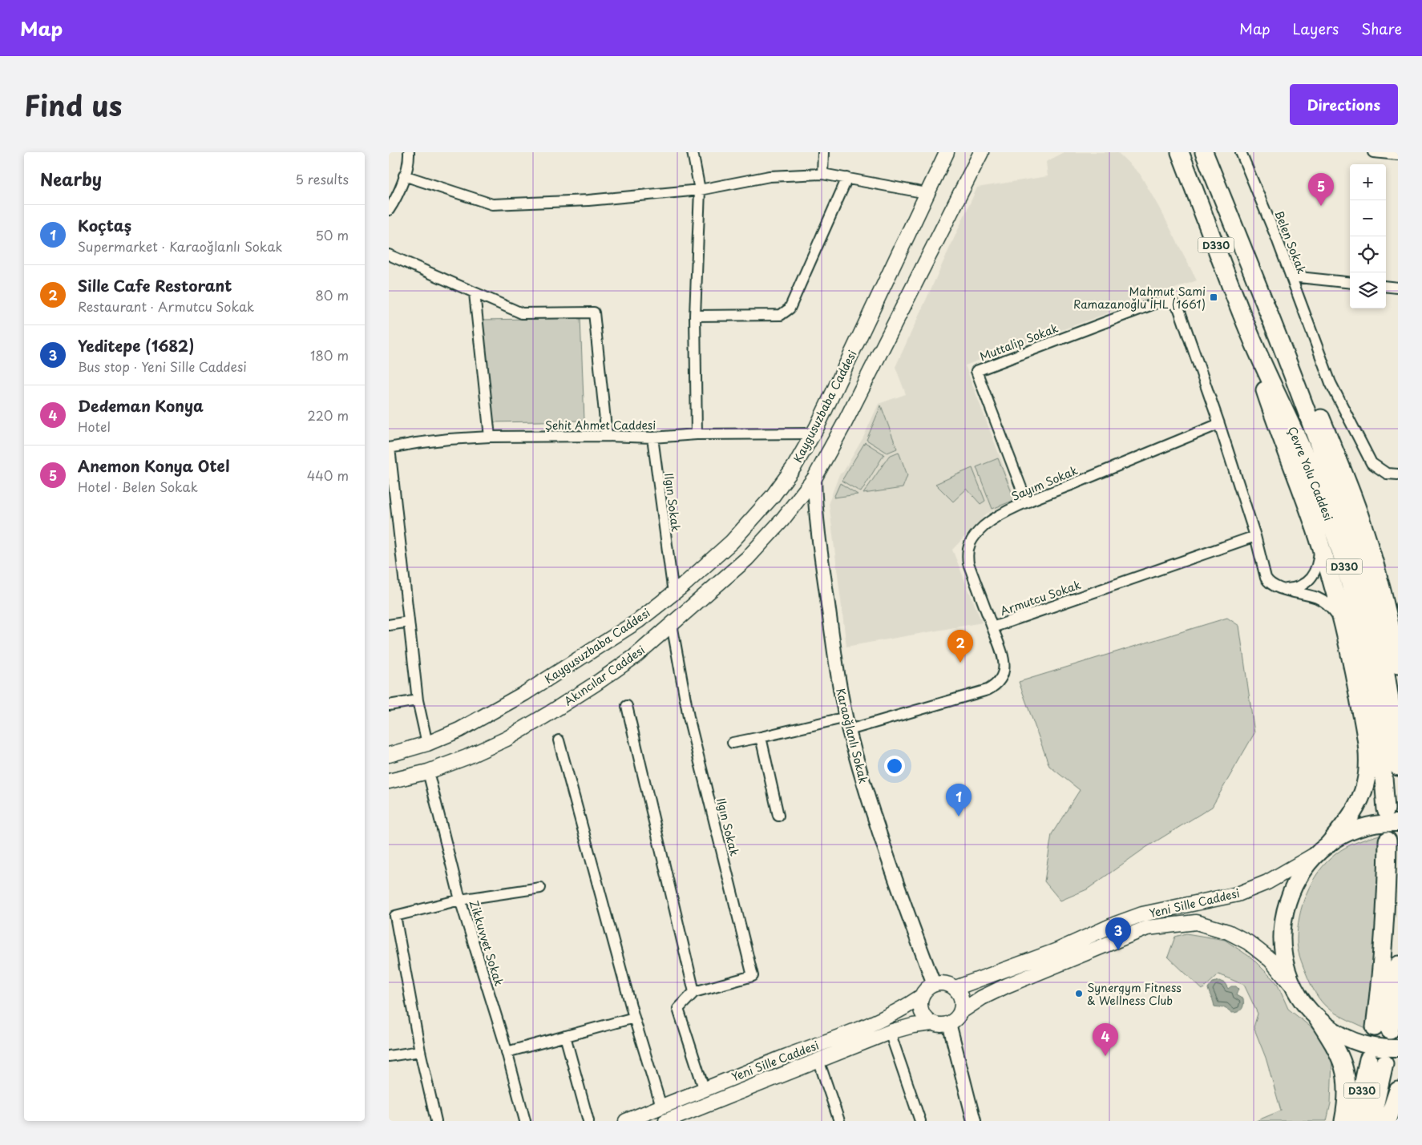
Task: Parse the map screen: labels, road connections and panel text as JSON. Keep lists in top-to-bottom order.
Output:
{
  "streets": {
    "highway": ["D330", "Çevre Yolu Caddesi"],
    "main road": ["Kaygusuzbaba Caddesi", "Akıncılar Caddesi", "Yeni Sille Caddesi"],
    "street": [
      "Belen Sokak",
      "Muttalip Sokak",
      "Şehit Ahmet Caddesi",
      "Sayım Sokak",
      "Ilgın Sokak",
      "Armutcu Sokak",
      "Karaoğlanlı Sokak",
      "Zikkuvvet Sokak"
    ]
  },
  "crossings": [
    ["Muttalip Sokak", "Sayım Sokak"],
    ["Kaygusuzbaba Caddesi", "Şehit Ahmet Caddesi"],
    ["Kaygusuzbaba Caddesi", "Ilgın Sokak"],
    ["Şehit Ahmet Caddesi", "Ilgın Sokak"],
    ["Sayım Sokak", "Armutcu Sokak"],
    ["Ilgın Sokak", "Akıncılar Caddesi"],
    ["Armutcu Sokak", "Karaoğlanlı Sokak"],
    ["Akıncılar Caddesi", "Karaoğlanlı Sokak"],
    ["Akıncılar Caddesi", "Zikkuvvet Sokak"],
    ["Karaoğlanlı Sokak", "Yeni Sille Caddesi"]
  ],
  "places": {
    "transit": ["Mahmut Sami Ramazanoğlu İHL (1661)"],
    "other": ["Synergym Fitness & Wellness Club"]
  },
  "page": {
    "header": "Map",
    "nav": ["Map", "Layers", "Share"],
    "title": "Find us",
    "buttons": "Directions",
    "heading": ["Nearby", "5 results"],
    "map_buttons": ["+", "−"],
    "pins": [
      "5",
      "2",
      "1",
      "3",
      "4"
    ],
    "list": [
      {
        "mark": "1",
        "name": "Koçtaş",
        "note": "Supermarket · Karaoğlanlı Sokak",
        "value": "50 m"
      },
      {
        "mark": "2",
        "name": "Sille Cafe Restorant",
        "note": "Restaurant · Armutcu Sokak",
        "value": "80 m"
      },
      {
        "mark": "3",
        "name": "Yeditepe (1682)",
        "note": "Bus stop · Yeni Sille Caddesi",
        "value": "180 m"
      },
      {
        "mark": "4",
        "name": "Dedeman Konya",
        "note": "Hotel",
        "value": "220 m"
      },
      {
        "mark": "5",
        "name": "Anemon Konya Otel",
        "note": "Hotel · Belen Sokak",
        "value": "440 m"
      }
    ]
  }
}
